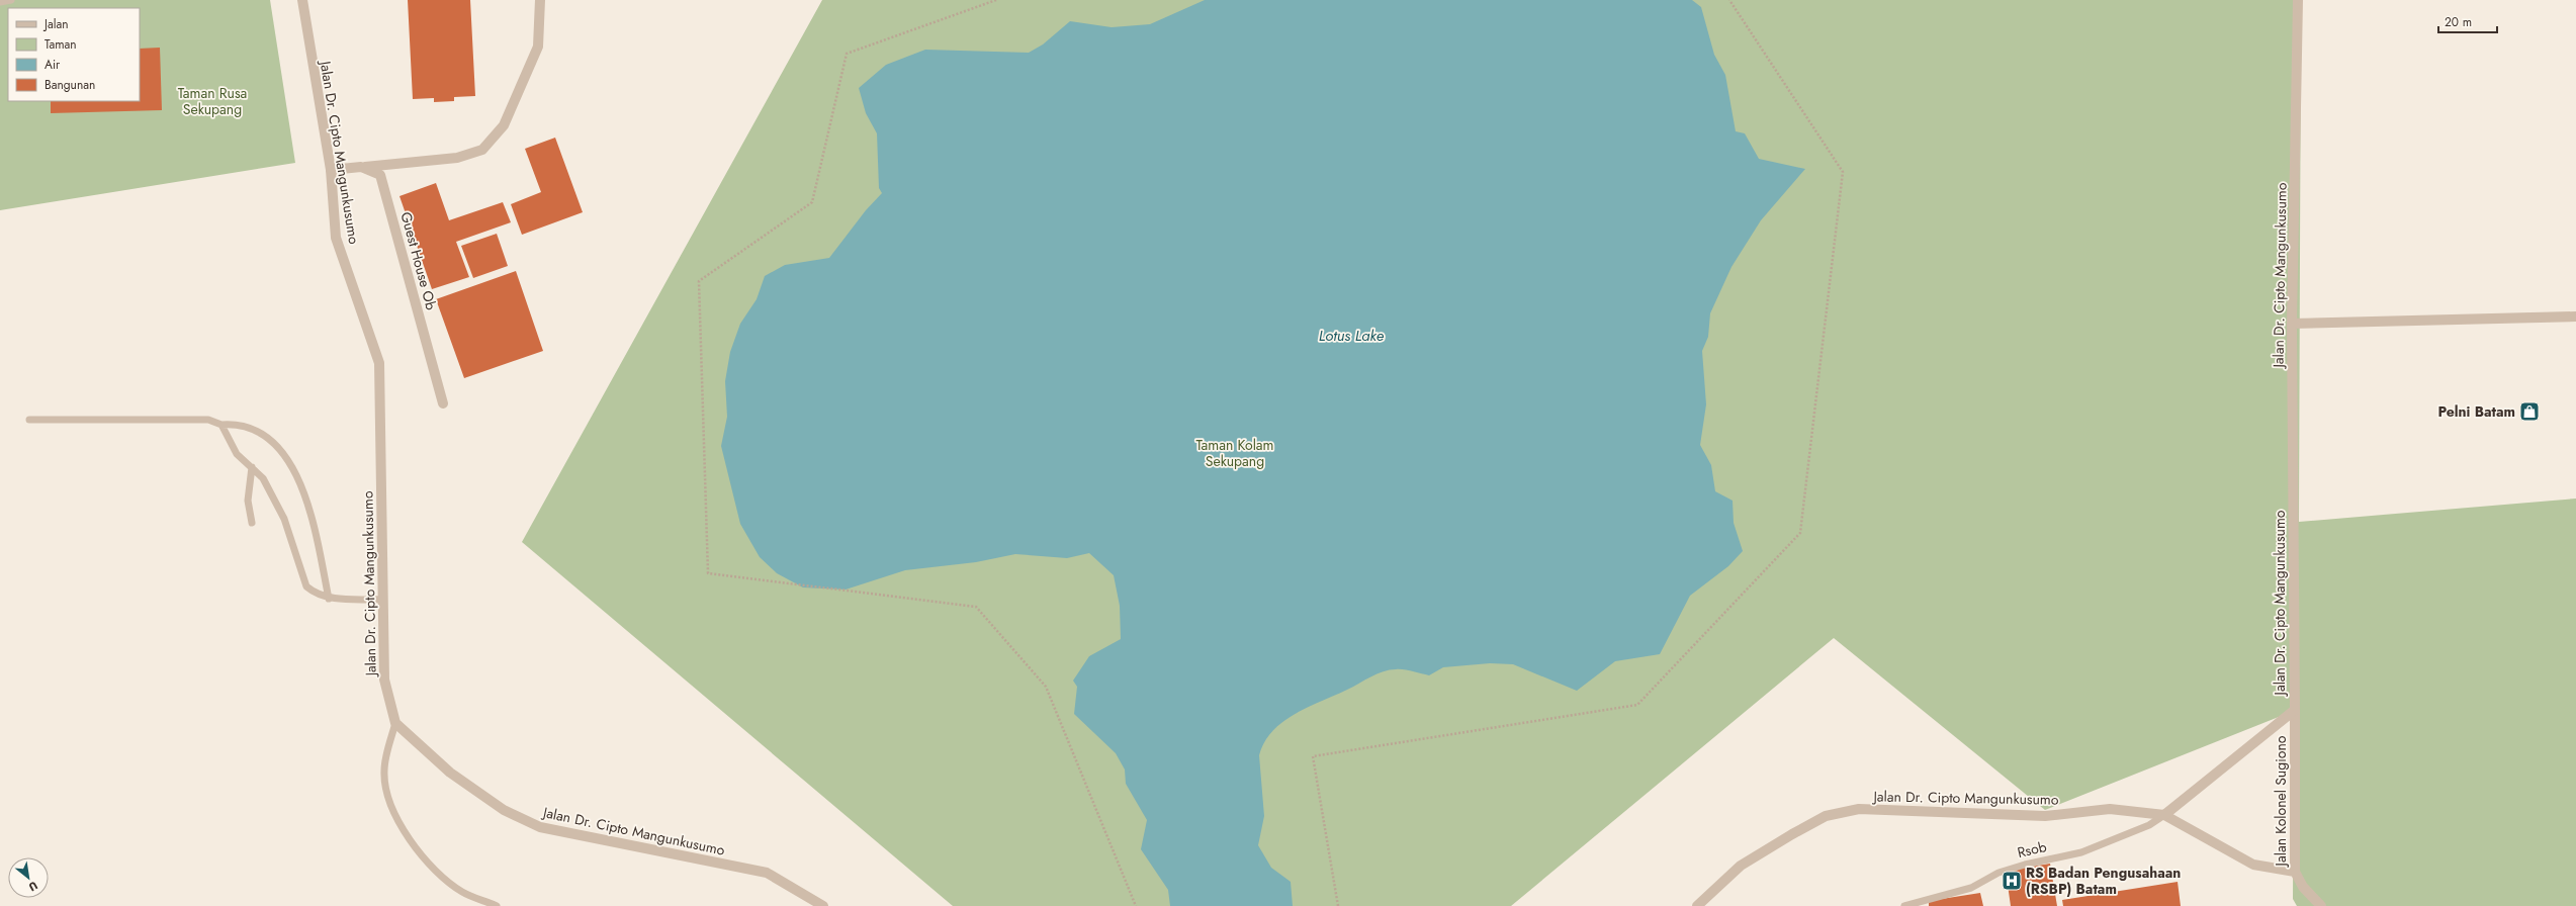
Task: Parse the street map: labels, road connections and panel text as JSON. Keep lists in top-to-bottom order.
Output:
{
  "streets": {
    "street": ["Jalan Dr. Cipto Mangunkusumo", "Guest House Ob", "Jalan Kolonel Sugiono"],
    "lane": ["Rsob"]
  },
  "crossings": [
    ["Jalan Dr. Cipto Mangunkusumo", "Guest House Ob"],
    ["Jalan Dr. Cipto Mangunkusumo", "Jalan Kolonel Sugiono"],
    ["Jalan Dr. Cipto Mangunkusumo", "Rsob"]
  ],
  "water": ["Lotus Lake"],
  "parks": ["Taman Rusa Sekupang", "Taman Kolam Sekupang"],
  "places": {
    "shop": ["Pelni Batam"],
    "hospital": ["RS Badan Pengusahaan (RSBP) Batam"]
  },
  "legend": [
    "Jalan",
    "Taman",
    "Air",
    "Bangunan"
  ],
  "scale_bar": "20 m",
  "north": "bottom right"
}
